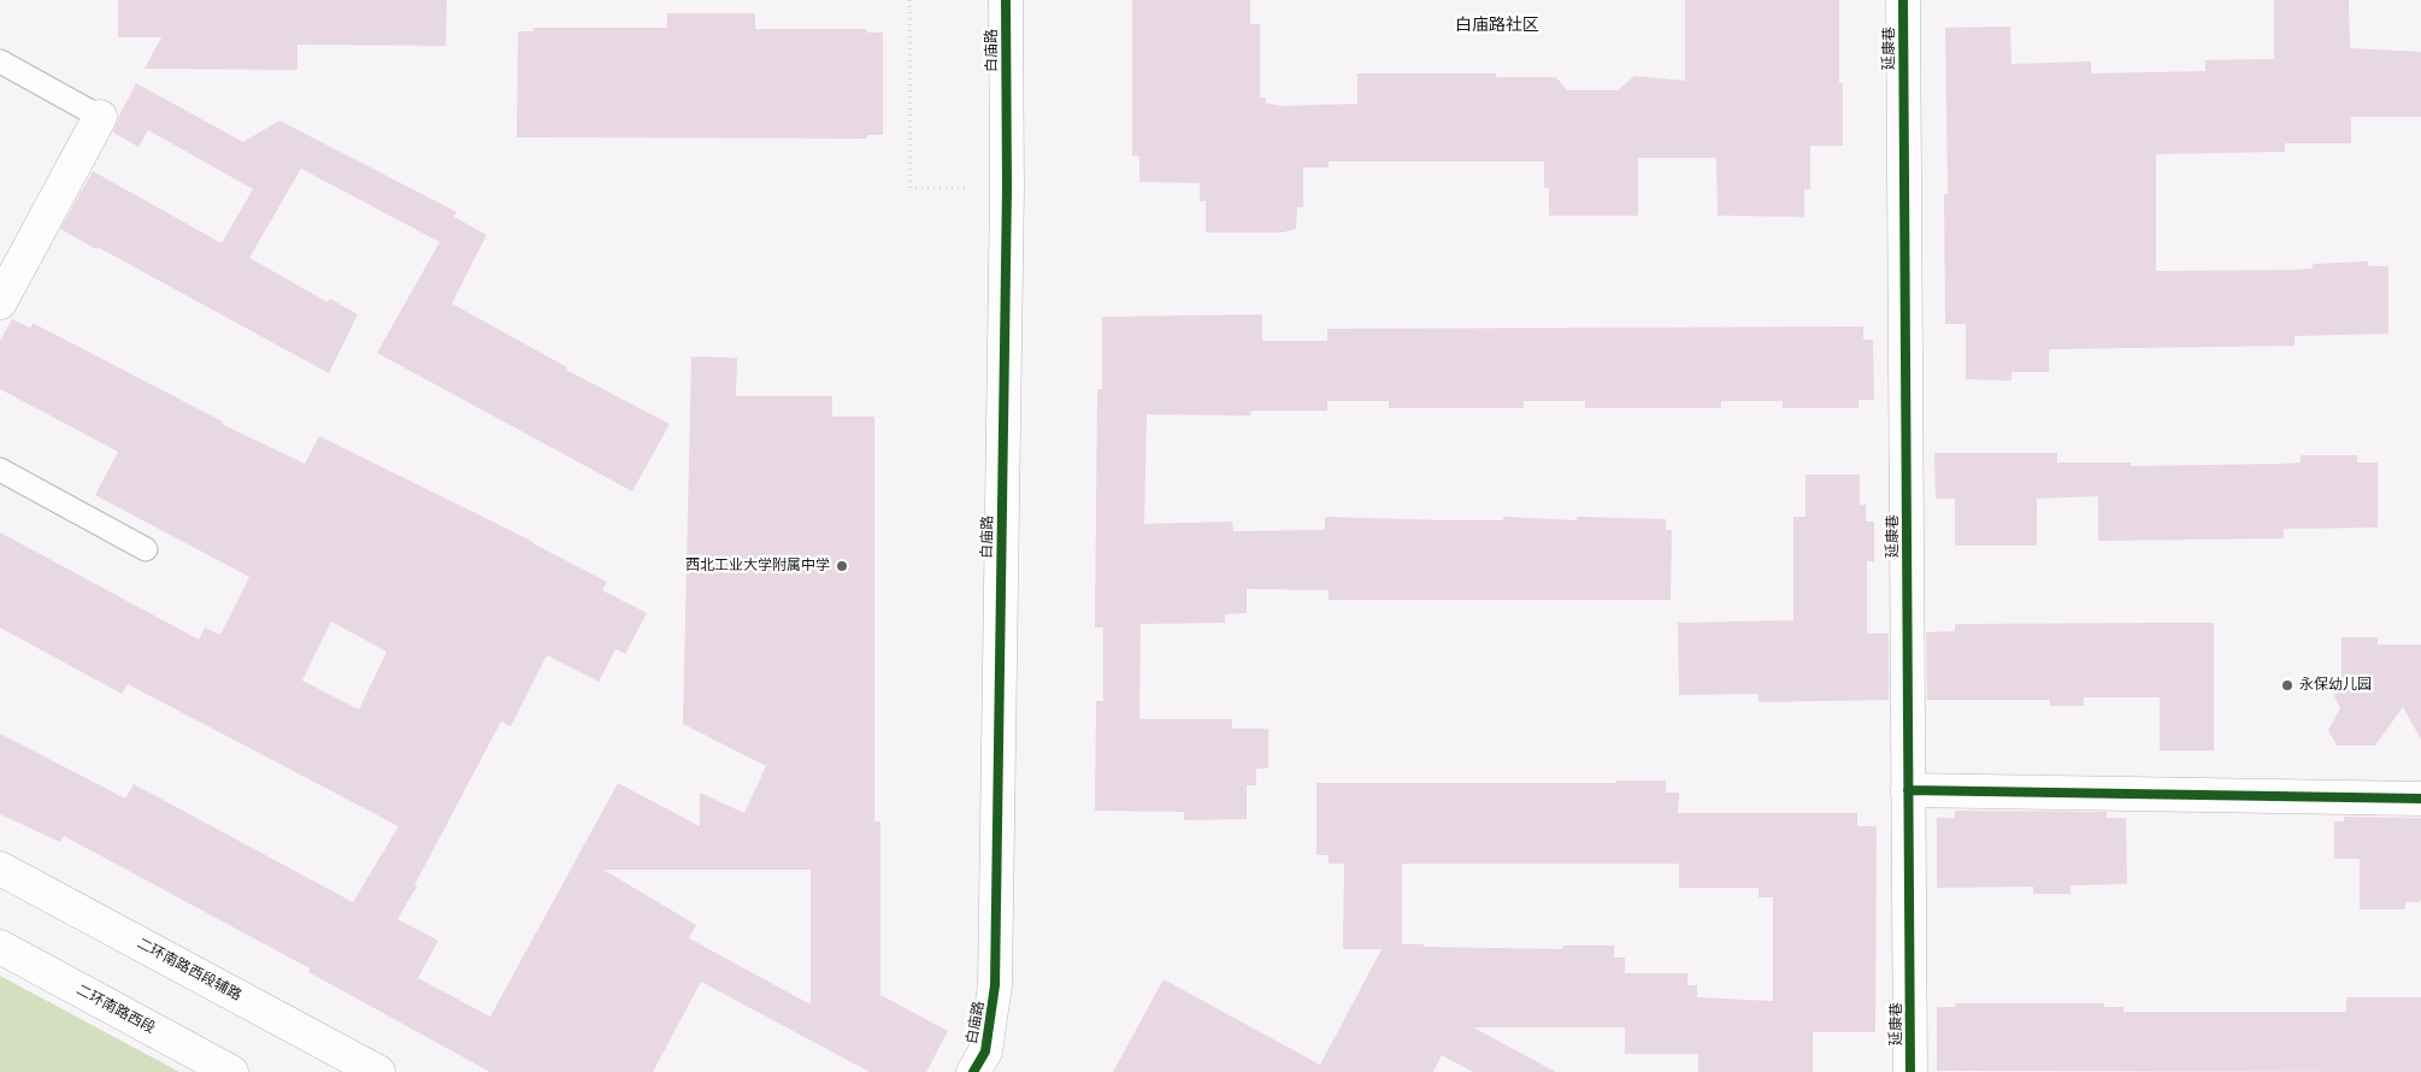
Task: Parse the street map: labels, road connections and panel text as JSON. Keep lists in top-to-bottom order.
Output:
{
  "streets": {
    "main road": [
      "延康巷",
      "白庙路",
      "二环南路西段辅路",
      "二环南路西段"
    ]
  },
  "districts": ["白庙路社区"],
  "places": ["西北工业大学附属中学", "永保幼儿园"]
}
